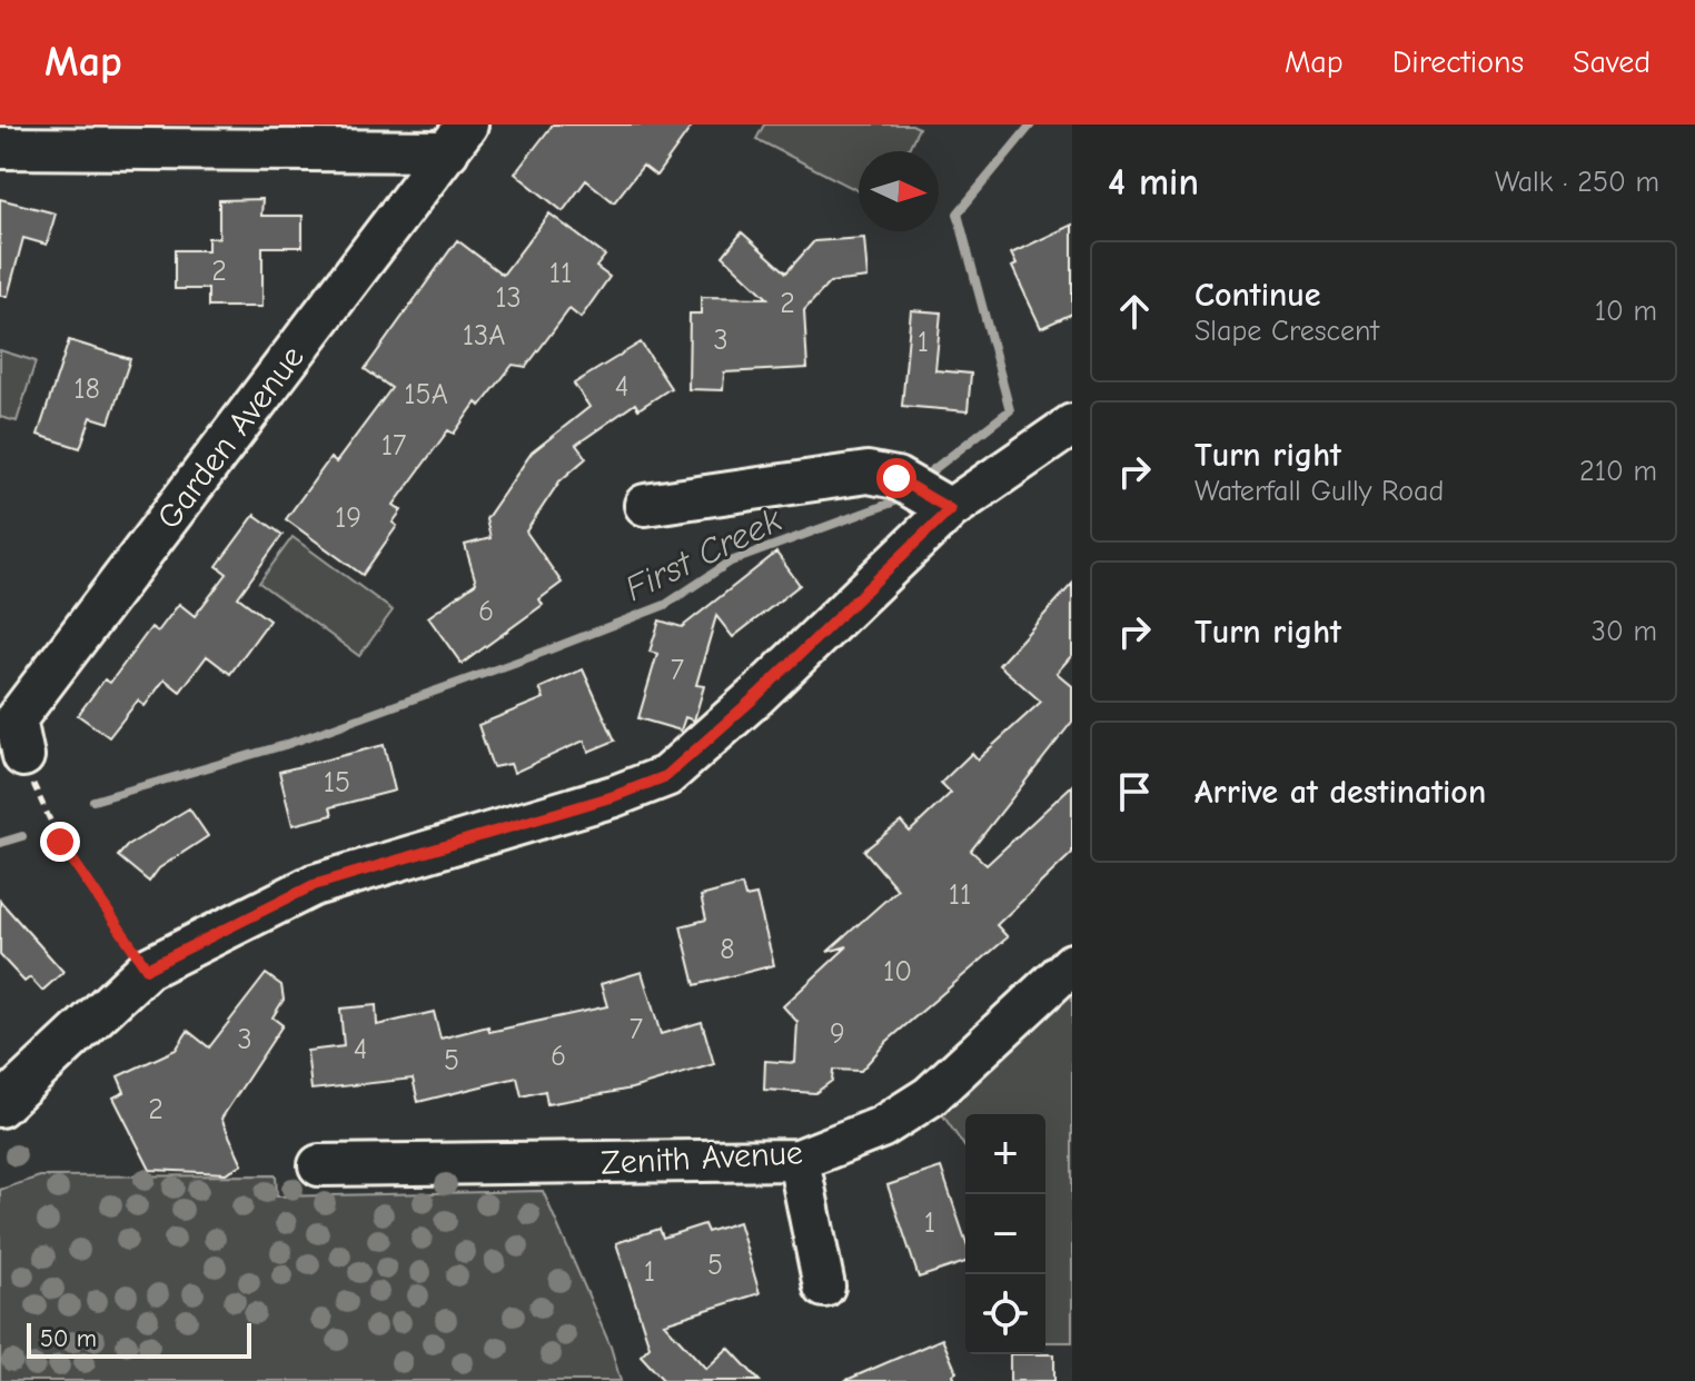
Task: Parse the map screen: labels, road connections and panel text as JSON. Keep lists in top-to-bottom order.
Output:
{
  "streets": {
    "street": ["Garden Avenue", "Zenith Avenue"]
  },
  "water": ["First Creek"],
  "house_numbers": [
    "2",
    "11",
    "13",
    "2",
    "13A",
    "3",
    "1",
    "4",
    "18",
    "15A",
    "17",
    "19",
    "6",
    "7",
    "15",
    "11",
    "8",
    "10",
    "7",
    "9",
    "3",
    "4",
    "6",
    "5",
    "2",
    "1",
    "5",
    "1"
  ],
  "scale_bar": "50 m",
  "north": "right",
  "page": {
    "header": "Map",
    "nav": ["Map", "Directions", "Saved"],
    "heading": ["4 min", "Walk · 250 m"],
    "list": [
      ["Continue", "Slape Crescent", "10 m"],
      ["Turn right", "Waterfall Gully Road", "210 m"],
      ["Turn right", "30 m"],
      "Arrive at destination"
    ],
    "map_buttons": ["+", "−"],
    "scale": "50 m"
  }
}
